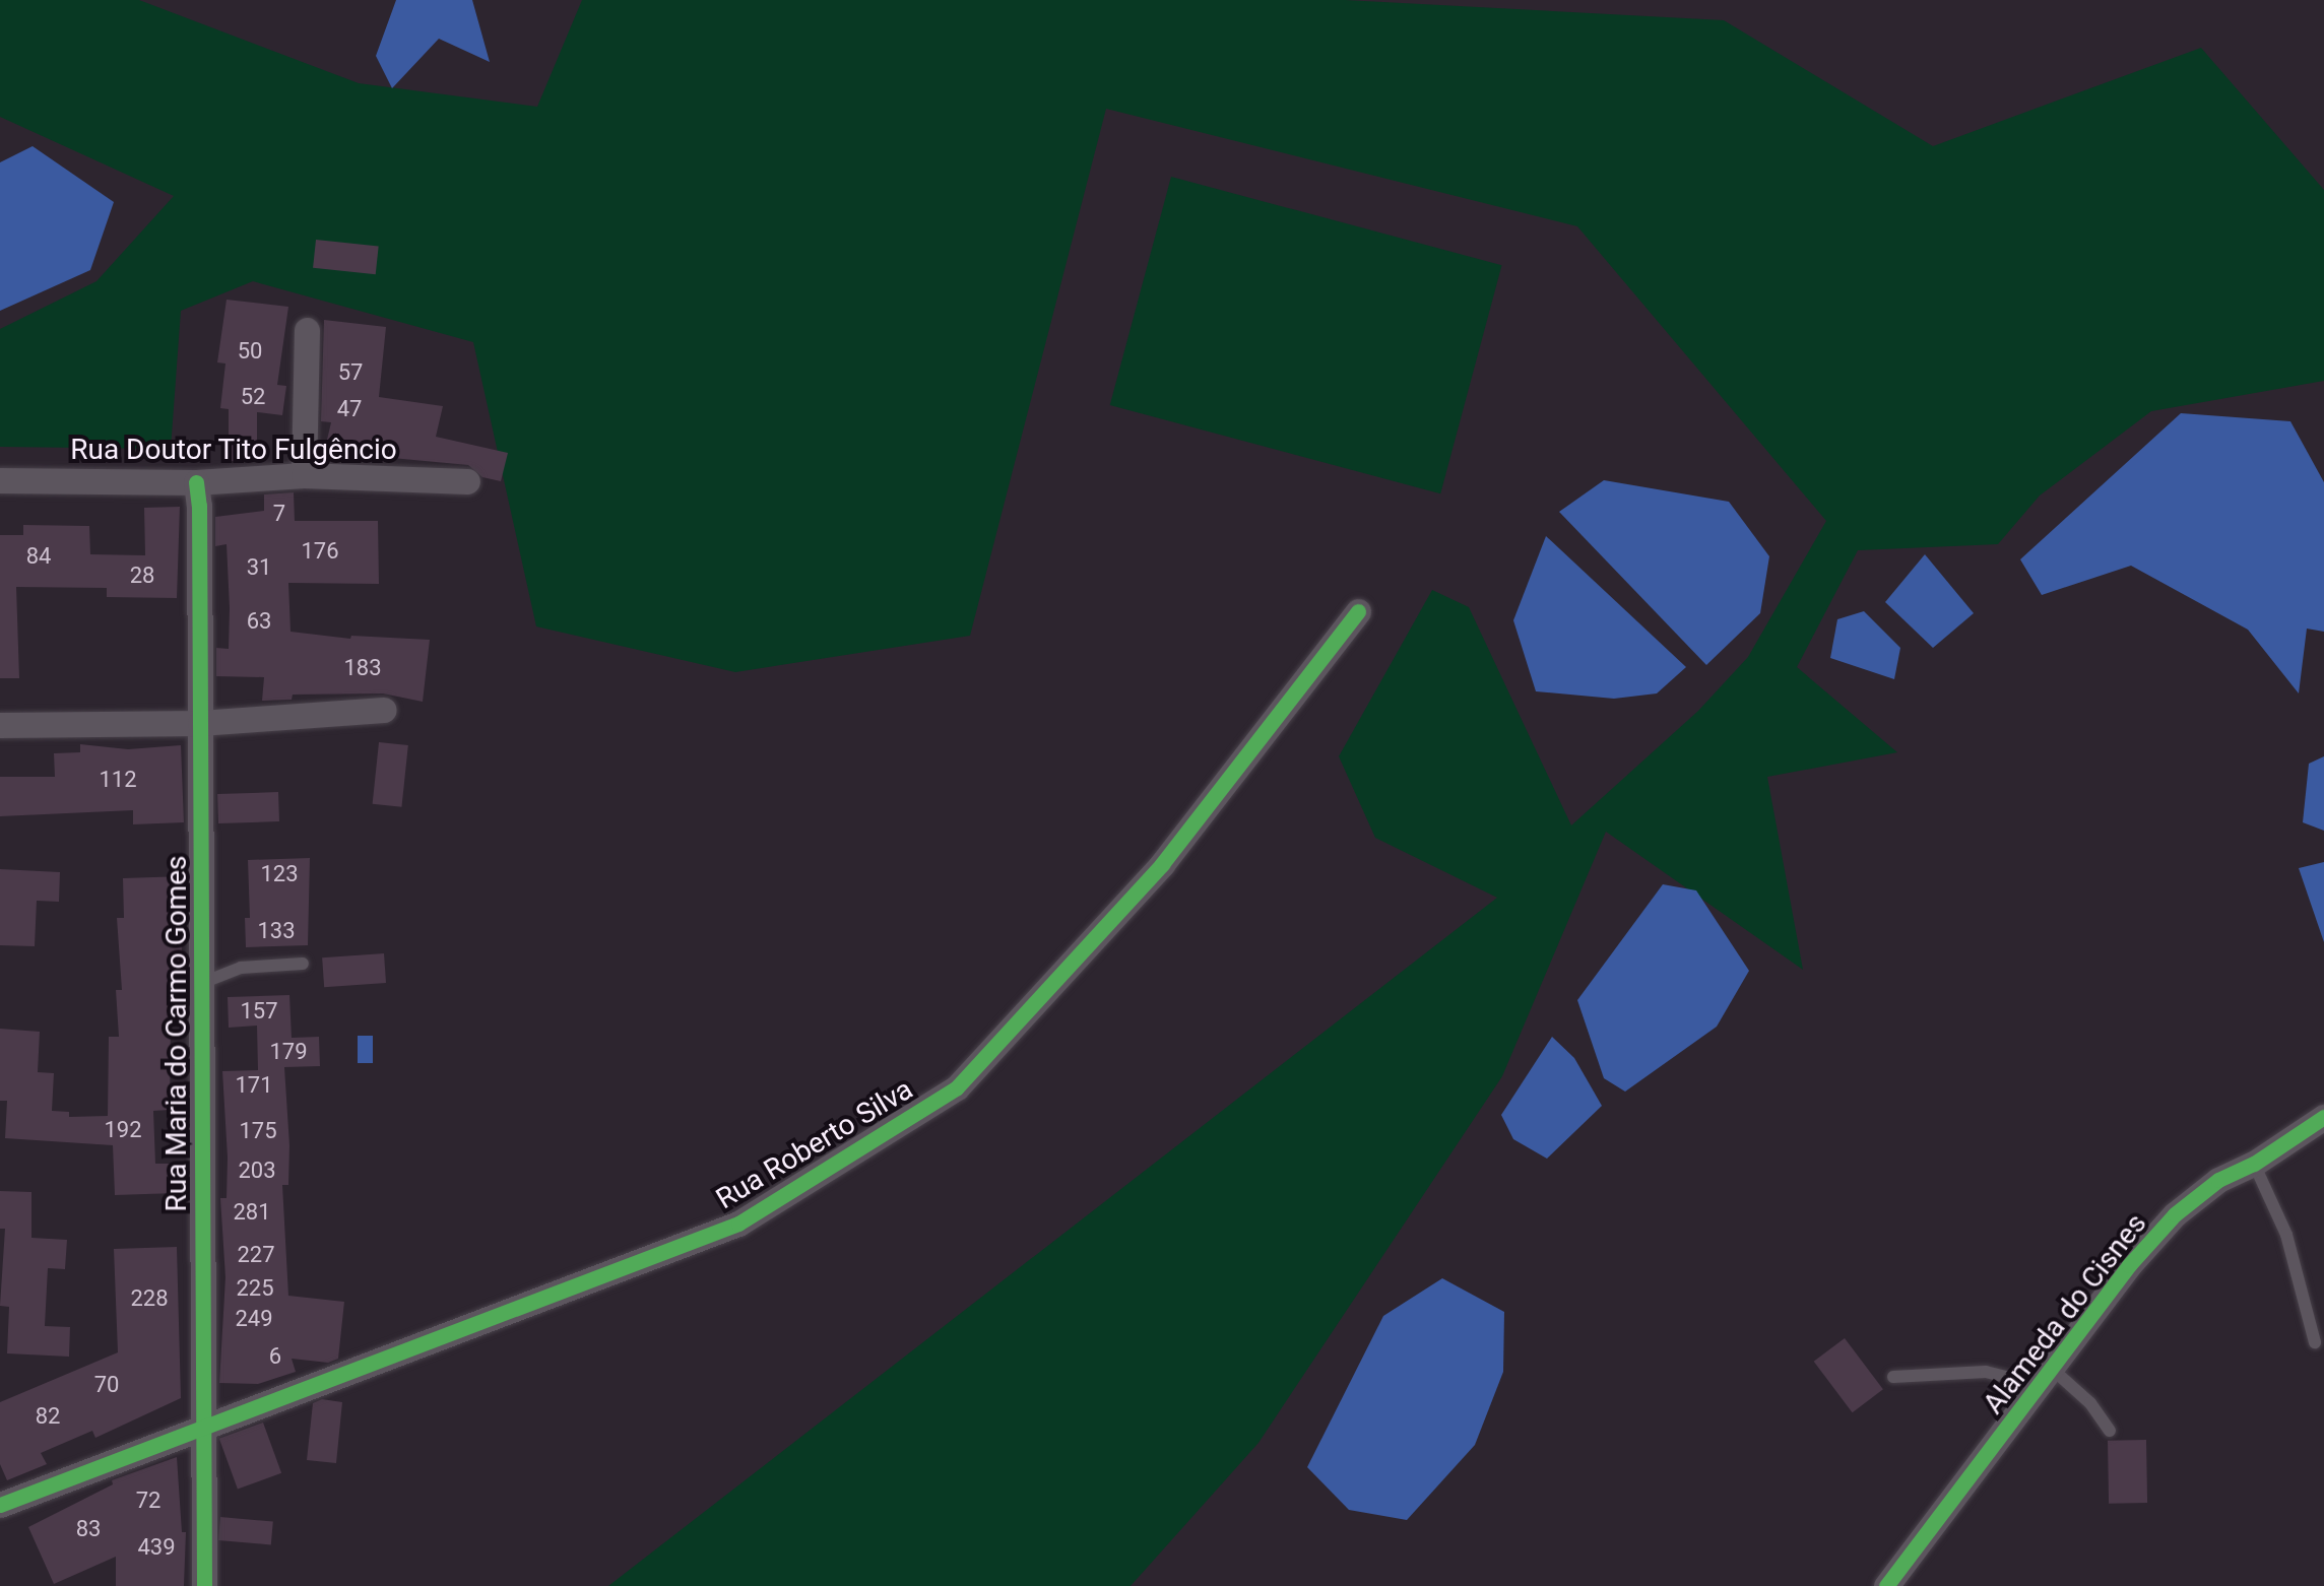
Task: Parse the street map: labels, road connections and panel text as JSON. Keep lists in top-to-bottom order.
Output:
{
  "streets": {
    "street": [
      "Rua Doutor Tito Fulgêncio",
      "Rua Maria do Carmo Gomes",
      "Rua Roberto Silva",
      "Alameda do Cisnes"
    ]
  },
  "crossings": [
    ["Rua Doutor Tito Fulgêncio", "Rua Maria do Carmo Gomes"],
    ["Rua Maria do Carmo Gomes", "Rua Roberto Silva"]
  ],
  "house_numbers": [
    "50",
    "57",
    "52",
    "47",
    "7",
    "176",
    "84",
    "31",
    "28",
    "63",
    "183",
    "112",
    "123",
    "133",
    "157",
    "179",
    "171",
    "192",
    "175",
    "203",
    "281",
    "227",
    "225",
    "228",
    "249",
    "6",
    "70",
    "82",
    "72",
    "83",
    "439"
  ]
}
